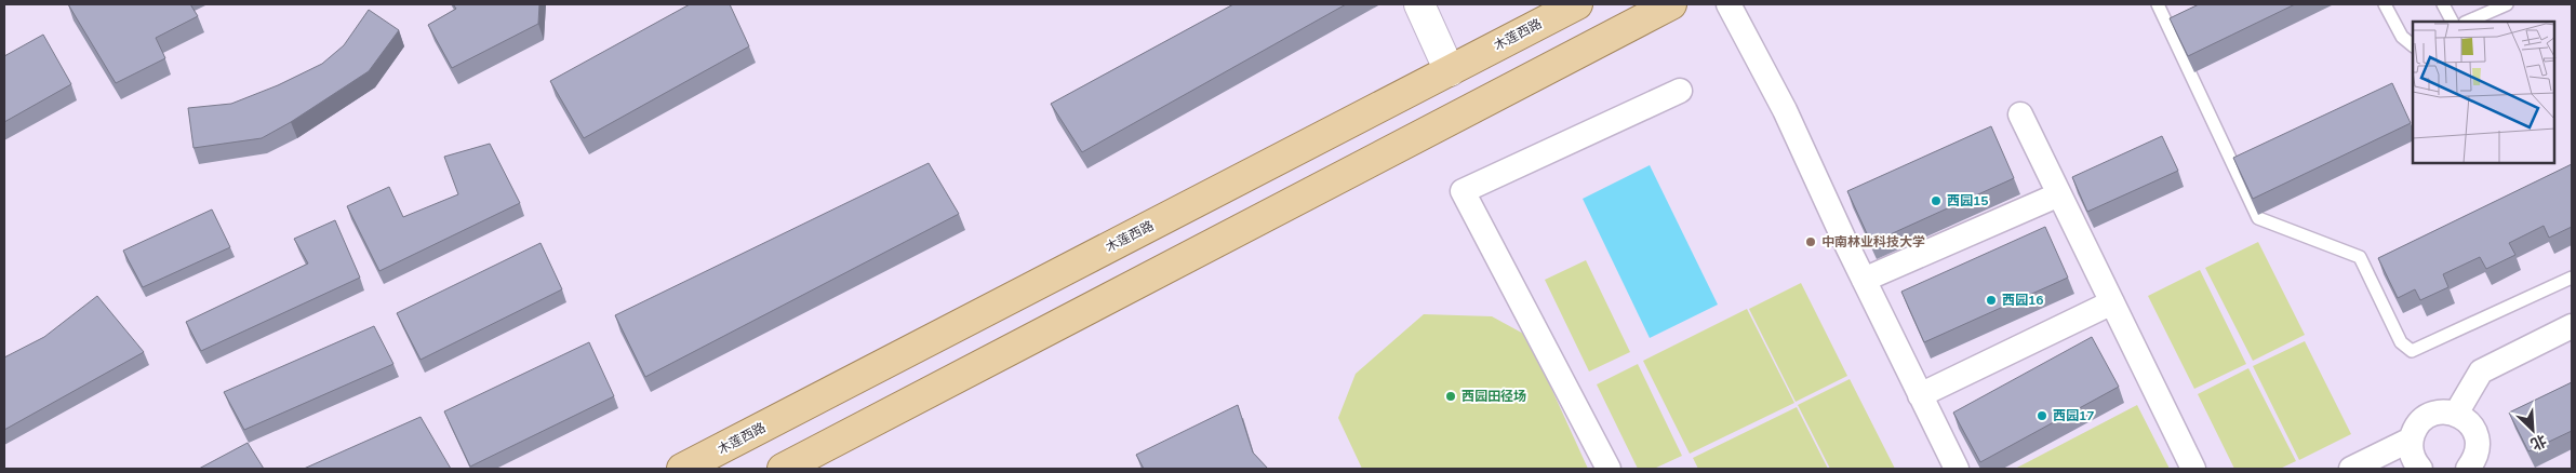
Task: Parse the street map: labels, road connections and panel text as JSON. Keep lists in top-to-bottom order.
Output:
{
  "streets": {
    "main road": ["木莲西路"]
  },
  "places": [
    "西园15",
    "中南林业科技大学",
    "西园16",
    "西园田径场",
    "西园17"
  ],
  "north": "bottom right"
}
